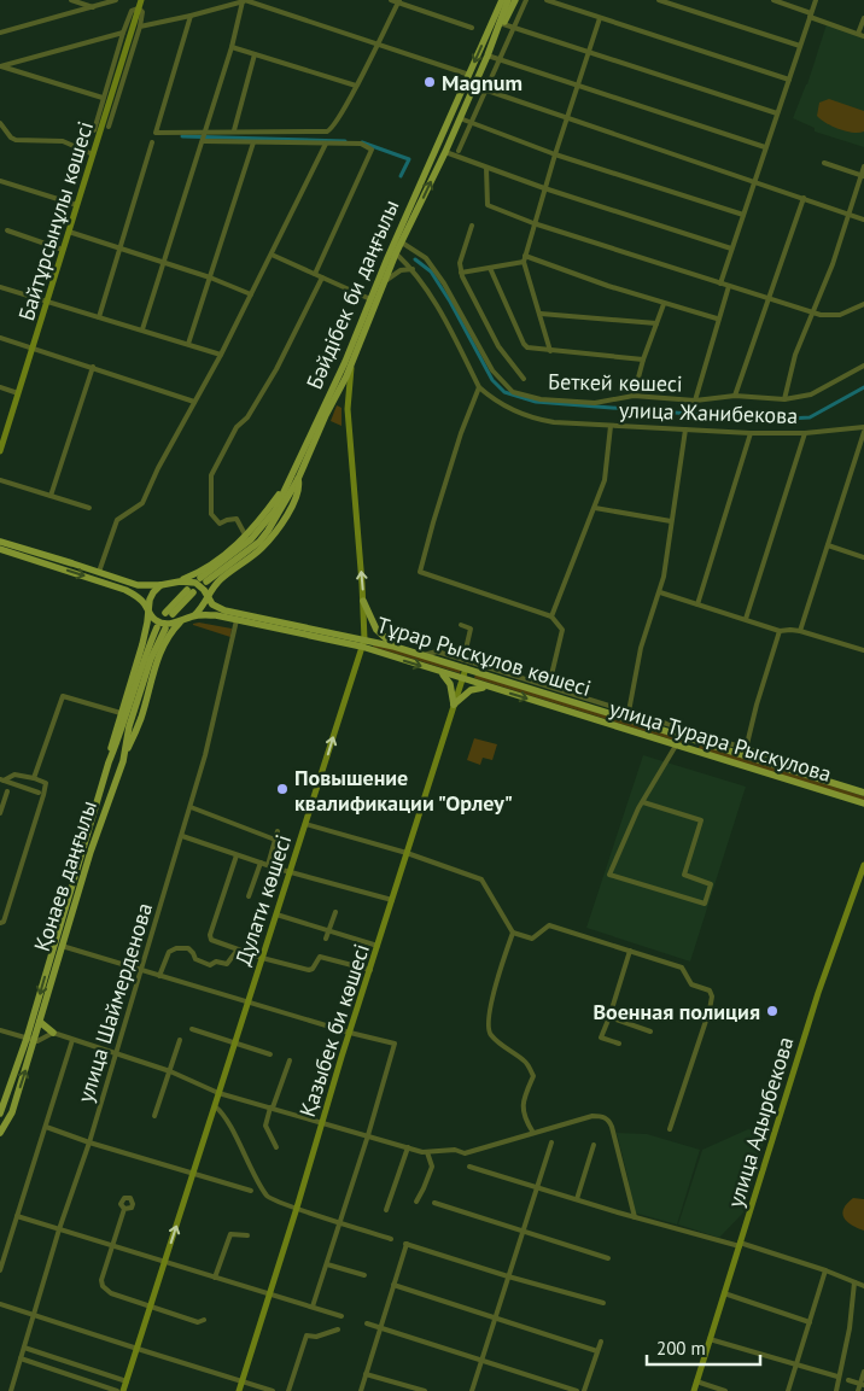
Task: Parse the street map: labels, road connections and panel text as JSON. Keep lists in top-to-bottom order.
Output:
{
  "streets": {
    "main road": [
      "Байтұрсынұлы көшесі",
      "Бәйдібек би даңғылы",
      "Тұрар Рыскұлов көшесі",
      "улица Турара Рыскулова",
      "Қонаев даңғылы",
      "Дулати көшесі",
      "Қазыбек би көшесі",
      "улица Адырбекова"
    ],
    "street": ["Беткей көшесі", "улица Жанибекова", "улица Шаймерденова"]
  },
  "crossings": [
    ["Бәйдібек би даңғылы", "Беткей көшесі"],
    ["Бәйдібек би даңғылы", "улица Жанибекова"],
    ["Бәйдібек би даңғылы", "Дулати көшесі"],
    ["Тұрар Рыскұлов көшесі", "улица Турара Рыскулова"],
    ["Тұрар Рыскұлов көшесі", "Дулати көшесі"],
    ["Тұрар Рыскұлов көшесі", "Қазыбек би көшесі"],
    ["улица Турара Рыскулова", "Қазыбек би көшесі"]
  ],
  "one_way": ["улица Турара Рыскулова", "Дулати көшесі"],
  "places": ["Magnum", "Повышение квалификации \"Орлеу\"", "Военная полиция"],
  "scale_bar": "200 m"
}
